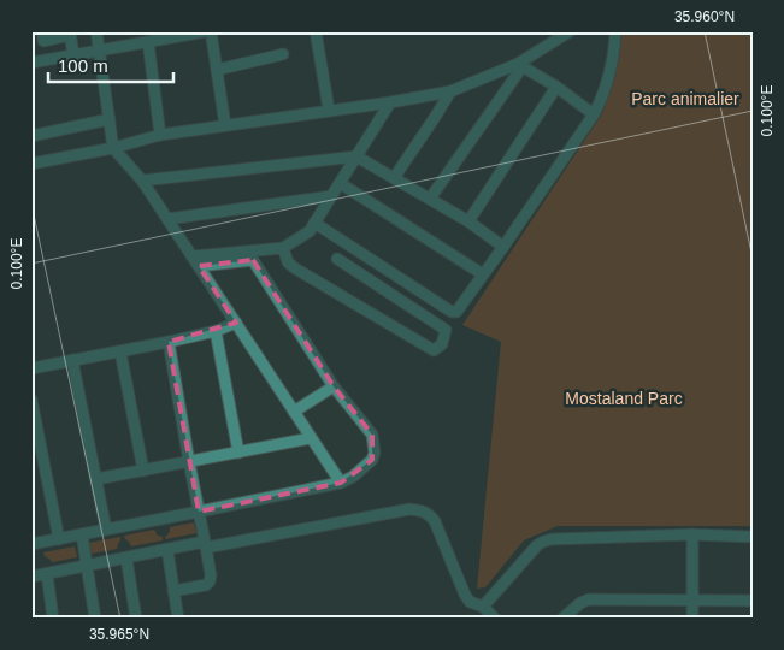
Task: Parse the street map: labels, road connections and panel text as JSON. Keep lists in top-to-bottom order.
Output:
{
  "parks": ["Parc animalier", "Mostaland Parc"],
  "scale_bar": "100 m",
  "coordinates": ["35.960°N", "0.100°E", "35.965°N"]
}
